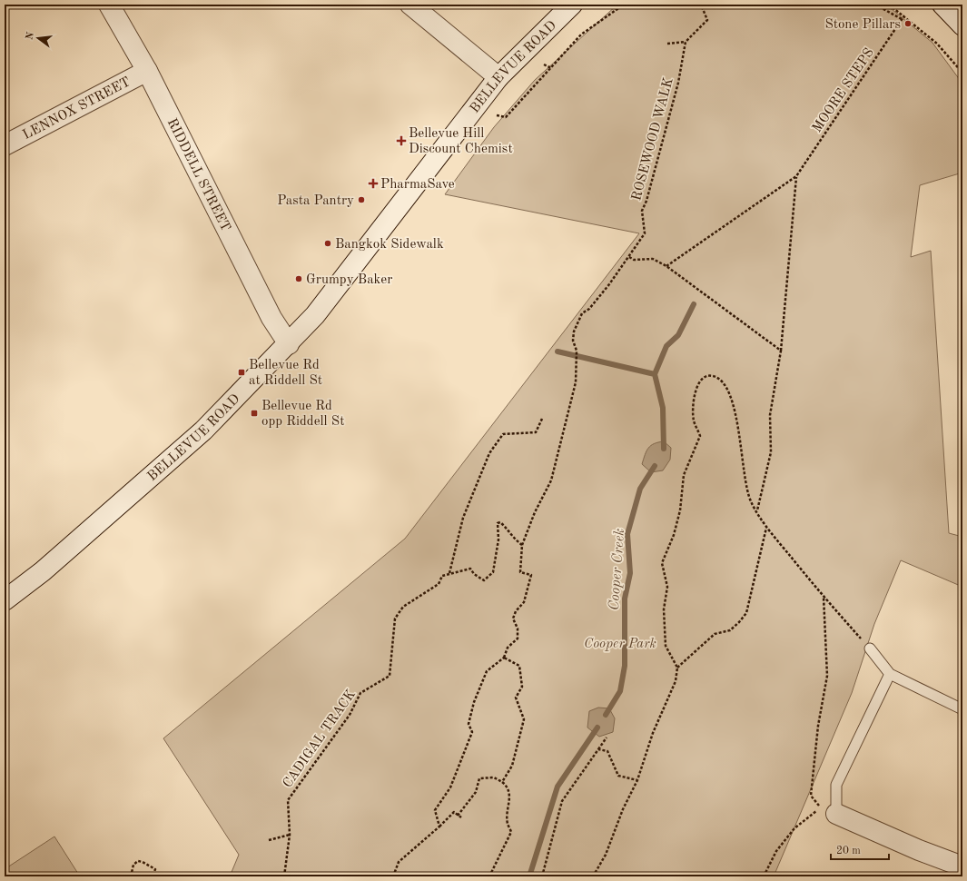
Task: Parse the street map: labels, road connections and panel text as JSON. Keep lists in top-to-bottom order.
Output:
{
  "streets": {
    "street": ["BELLEVUE ROAD", "LENNOX STREET", "RIDDELL STREET"],
    "path": ["MOORE STEPS", "ROSEWOOD WALK", "CADIGAL TRACK"]
  },
  "crossings": [
    ["BELLEVUE ROAD", "RIDDELL STREET"],
    ["LENNOX STREET", "RIDDELL STREET"],
    ["ROSEWOOD WALK", "CADIGAL TRACK"]
  ],
  "water": ["Cooper Creek"],
  "parks": ["Cooper Park"],
  "places": {
    "other": [
      "Stone Pillars",
      "Pasta Pantry",
      "Bangkok Sidewalk",
      "Grumpy Baker"
    ],
    "health": ["Bellevue Hill Discount Chemist", "PharmaSave"],
    "transit": ["Bellevue Rd at Riddell St", "Bellevue Rd opp Riddell St"]
  },
  "scale_bar": "20 m",
  "north": "left"
}
